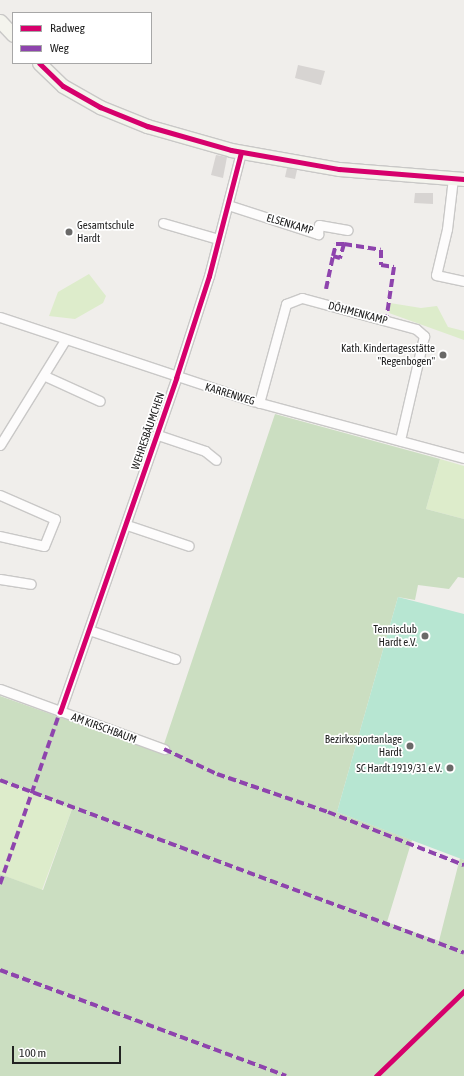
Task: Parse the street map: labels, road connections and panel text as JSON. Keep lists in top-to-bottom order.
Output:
{
  "streets": {
    "street": [
      "ELSENKAMP",
      "DÖHMENKAMP",
      "KARRENWEG",
      "WEHRESBÄUMCHEN",
      "AM KIRSCHBAUM"
    ]
  },
  "crossings": [
    ["ELSENKAMP", "WEHRESBÄUMCHEN"],
    ["DÖHMENKAMP", "KARRENWEG"],
    ["KARRENWEG", "WEHRESBÄUMCHEN"],
    ["WEHRESBÄUMCHEN", "AM KIRSCHBAUM"]
  ],
  "places": [
    "Gesamtschule Hardt",
    "Kath. Kindertagesstätte \"Regenbogen\"",
    "Tennisclub Hardt e.V.",
    "Bezirkssportanlage Hardt",
    "SC Hardt 1919/31 e.V."
  ],
  "legend": ["Radweg", "Weg"],
  "scale_bar": "100 m"
}
